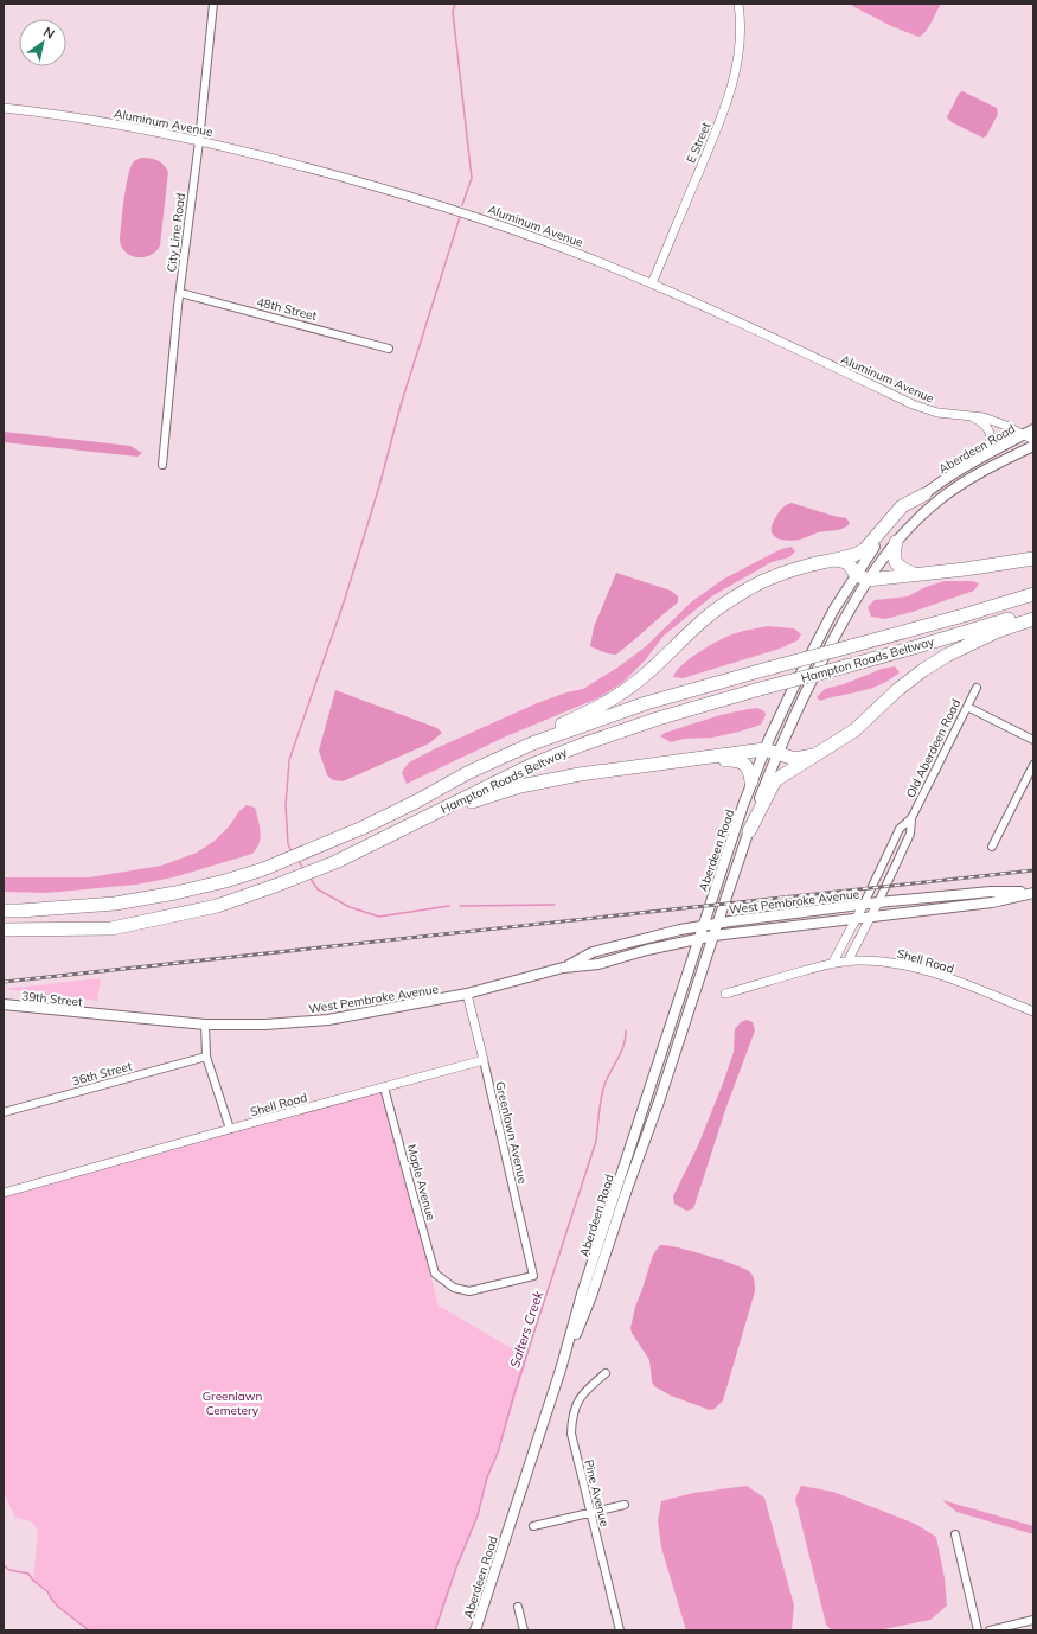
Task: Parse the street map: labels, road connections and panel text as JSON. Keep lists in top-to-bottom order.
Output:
{
  "streets": {
    "highway": ["Hampton Roads Beltway"],
    "main road": ["Aberdeen Road", "West Pembroke Avenue", "39th Street"],
    "street": [
      "Aluminum Avenue",
      "E Street",
      "City Line Road",
      "48th Street",
      "Old Aberdeen Road",
      "Shell Road",
      "36th Street",
      "Greenlawn Avenue",
      "Maple Avenue",
      "Pine Avenue"
    ]
  },
  "crossings": [
    ["Aluminum Avenue", "E Street"],
    ["Aluminum Avenue", "City Line Road"],
    ["Aluminum Avenue", "Aberdeen Road"],
    ["City Line Road", "48th Street"],
    ["Aberdeen Road", "West Pembroke Avenue"],
    ["Old Aberdeen Road", "West Pembroke Avenue"],
    ["Old Aberdeen Road", "Shell Road"],
    ["West Pembroke Avenue", "39th Street"],
    ["West Pembroke Avenue", "Greenlawn Avenue"],
    ["Shell Road", "Greenlawn Avenue"],
    ["Shell Road", "Maple Avenue"],
    ["Greenlawn Avenue", "Maple Avenue"]
  ],
  "water": ["Salters Creek"],
  "parks": ["Greenlawn Cemetery"],
  "north": "top right"
}
